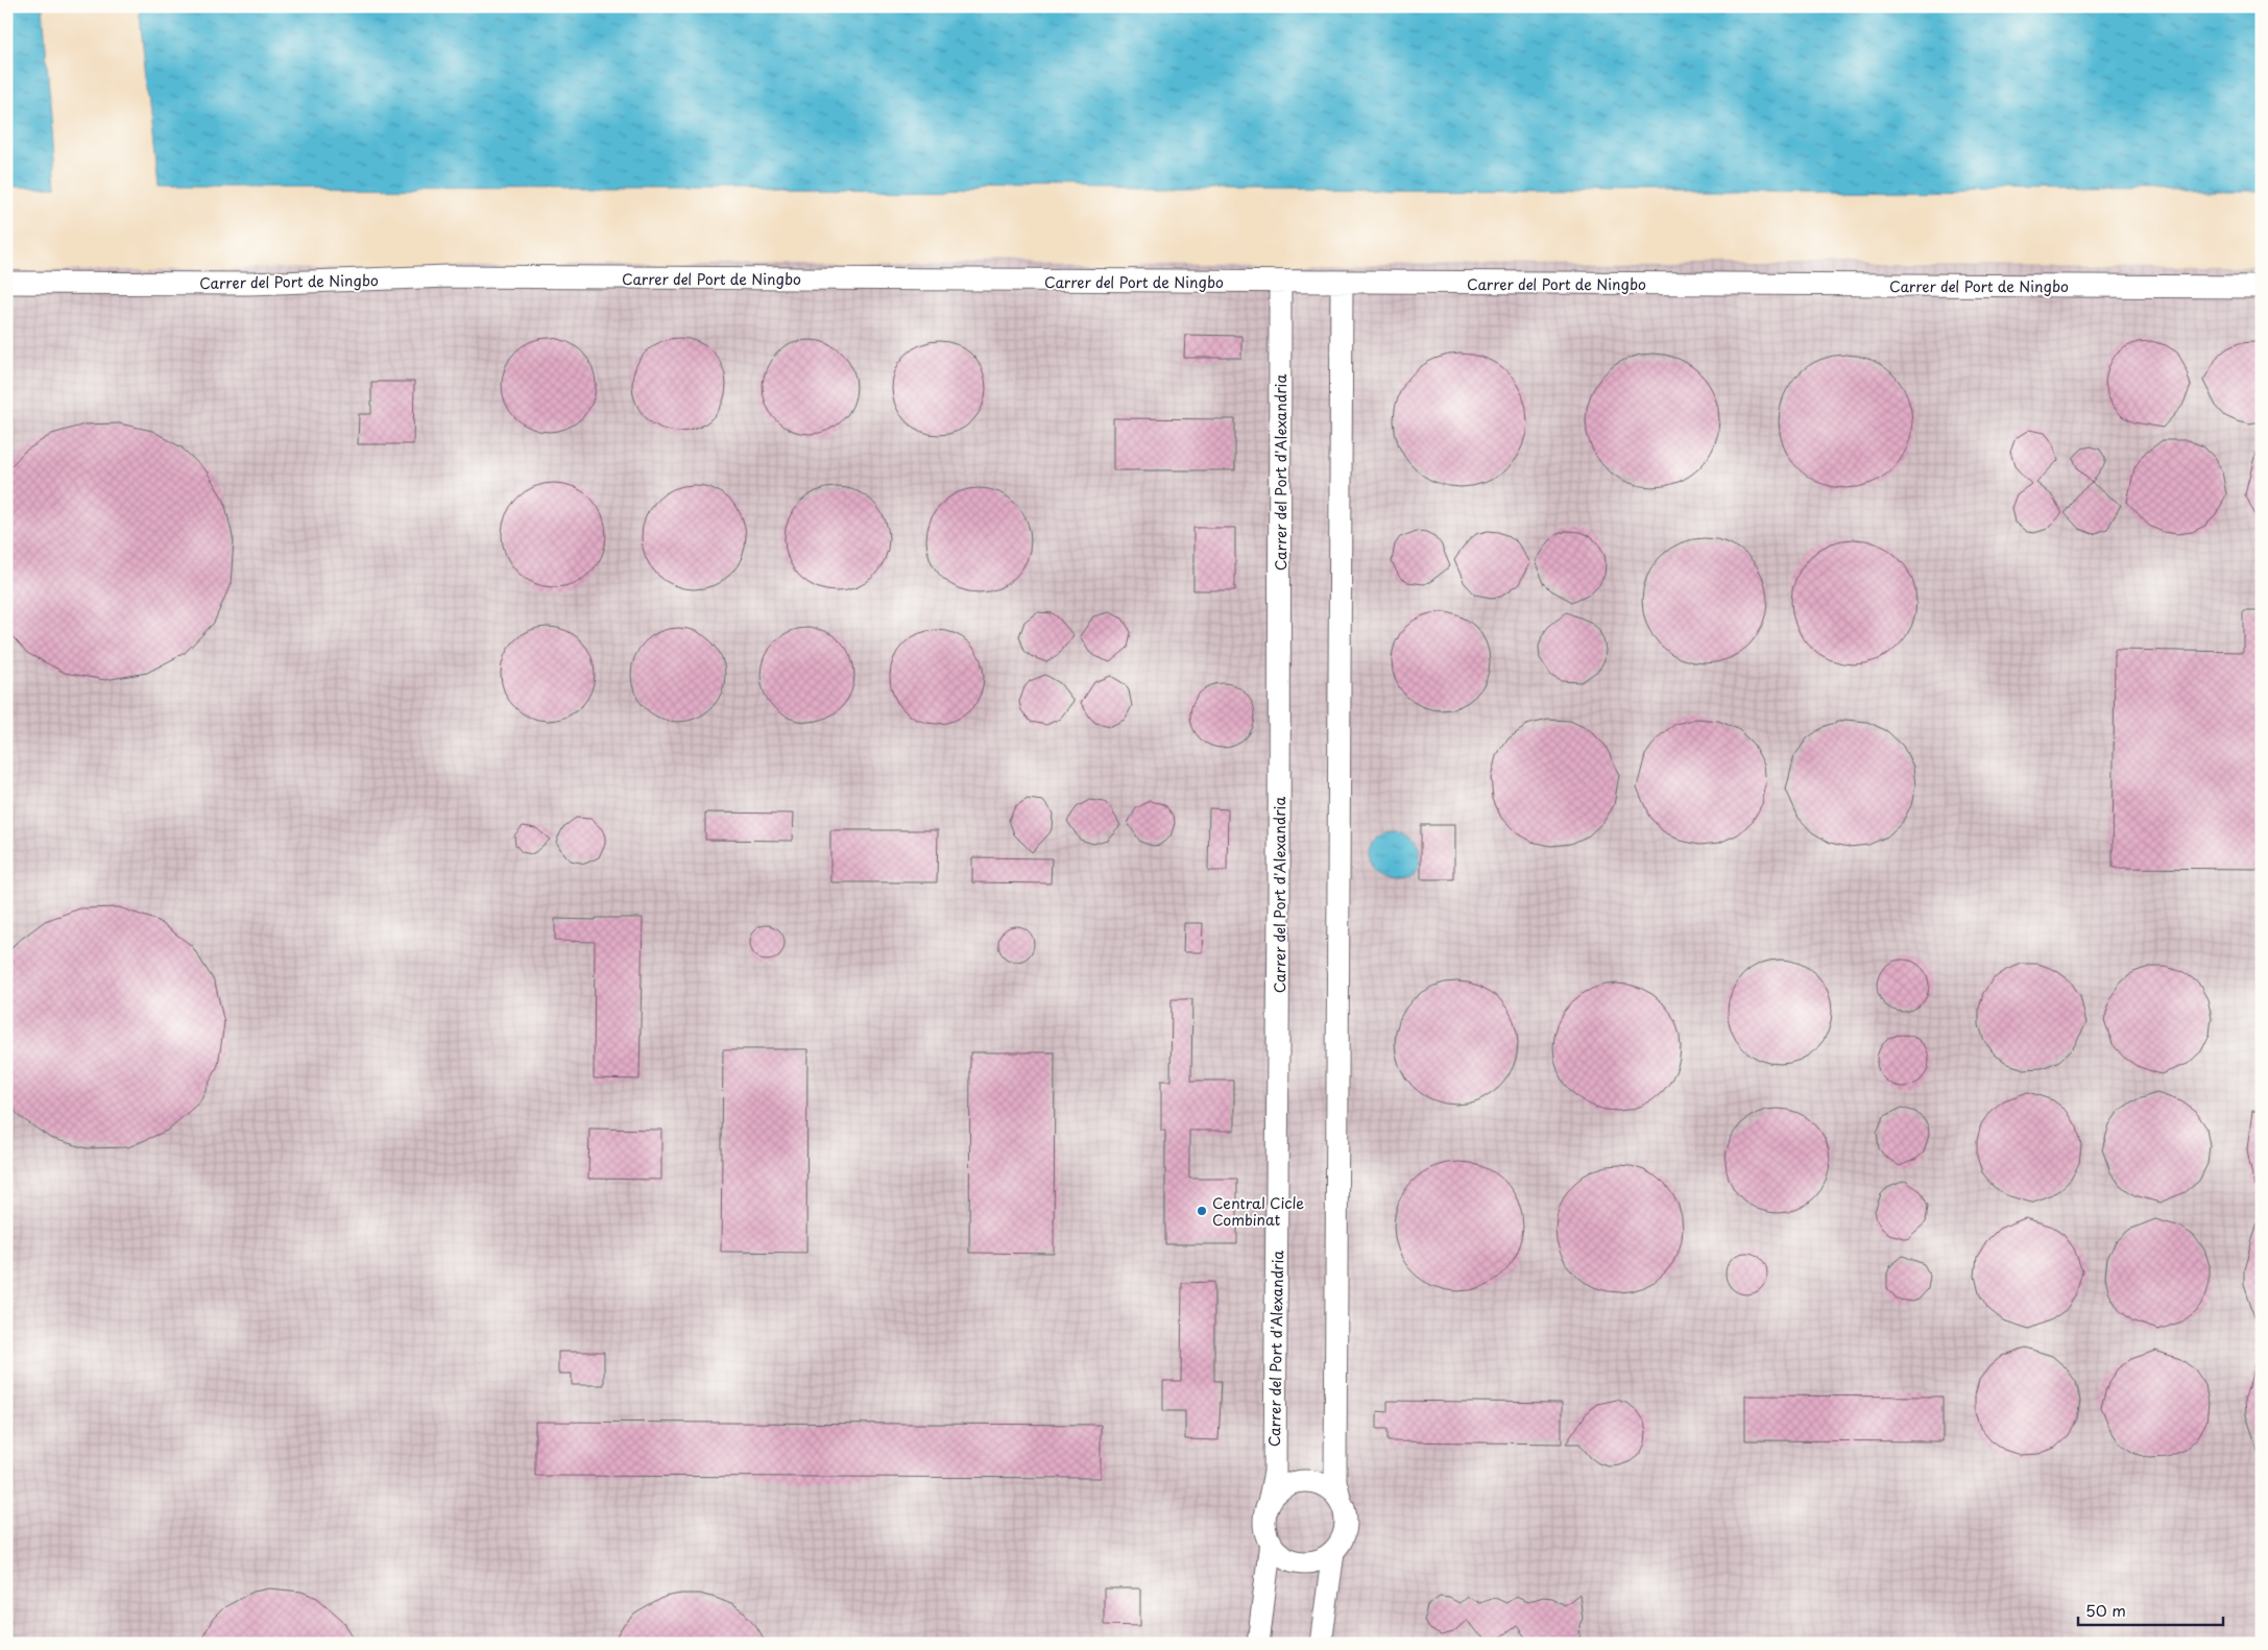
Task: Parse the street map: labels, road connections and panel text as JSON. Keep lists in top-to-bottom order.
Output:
{
  "streets": {
    "street": ["Carrer del Port de Ningbo", "Carrer del Port d'Alexandria"]
  },
  "crossings": [
    ["Carrer del Port de Ningbo", "Carrer del Port d'Alexandria"]
  ],
  "places": ["Central Cicle Combinat"],
  "scale_bar": "50 m"
}
